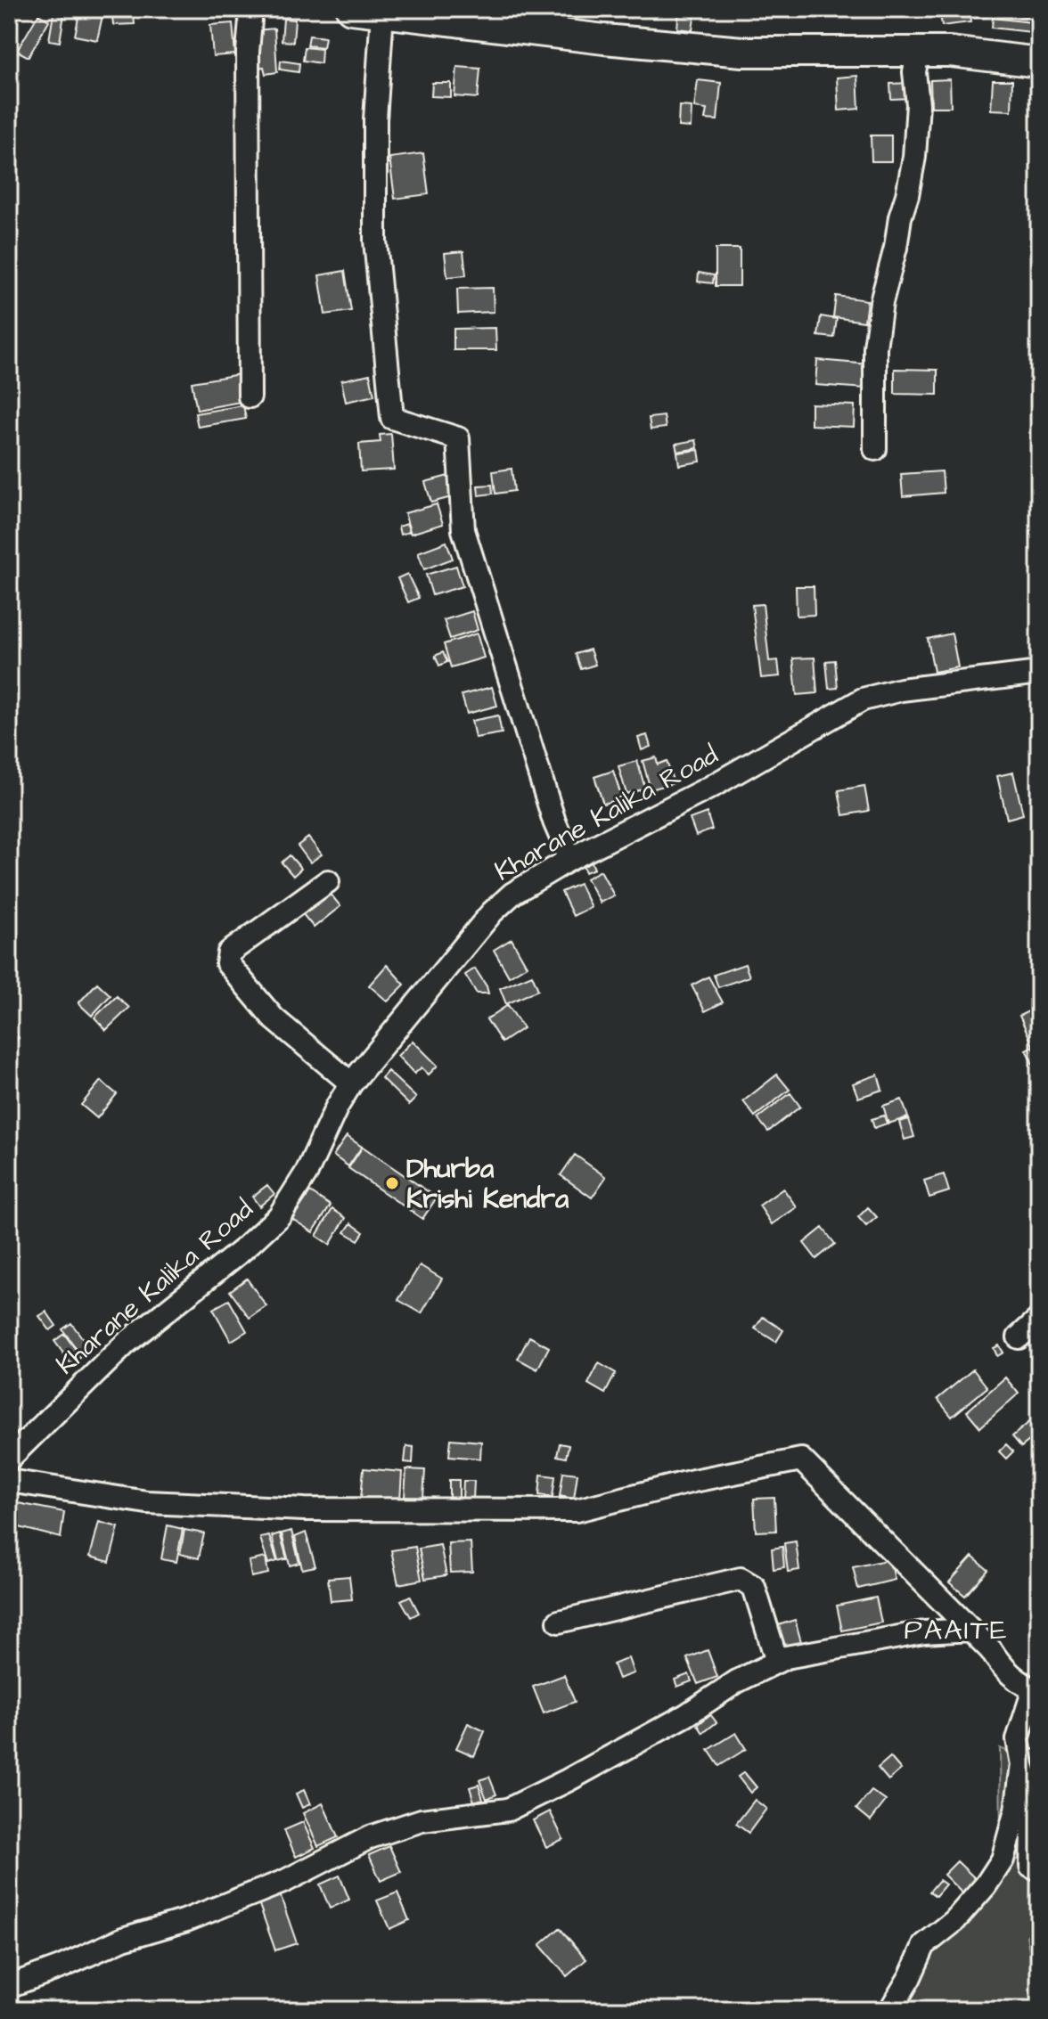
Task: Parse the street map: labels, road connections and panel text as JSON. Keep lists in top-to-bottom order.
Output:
{
  "streets": {
    "street": ["Kharane Kalika Road"]
  },
  "districts": ["PAAITE"],
  "places": ["Dhurba Krishi Kendra"]
}
